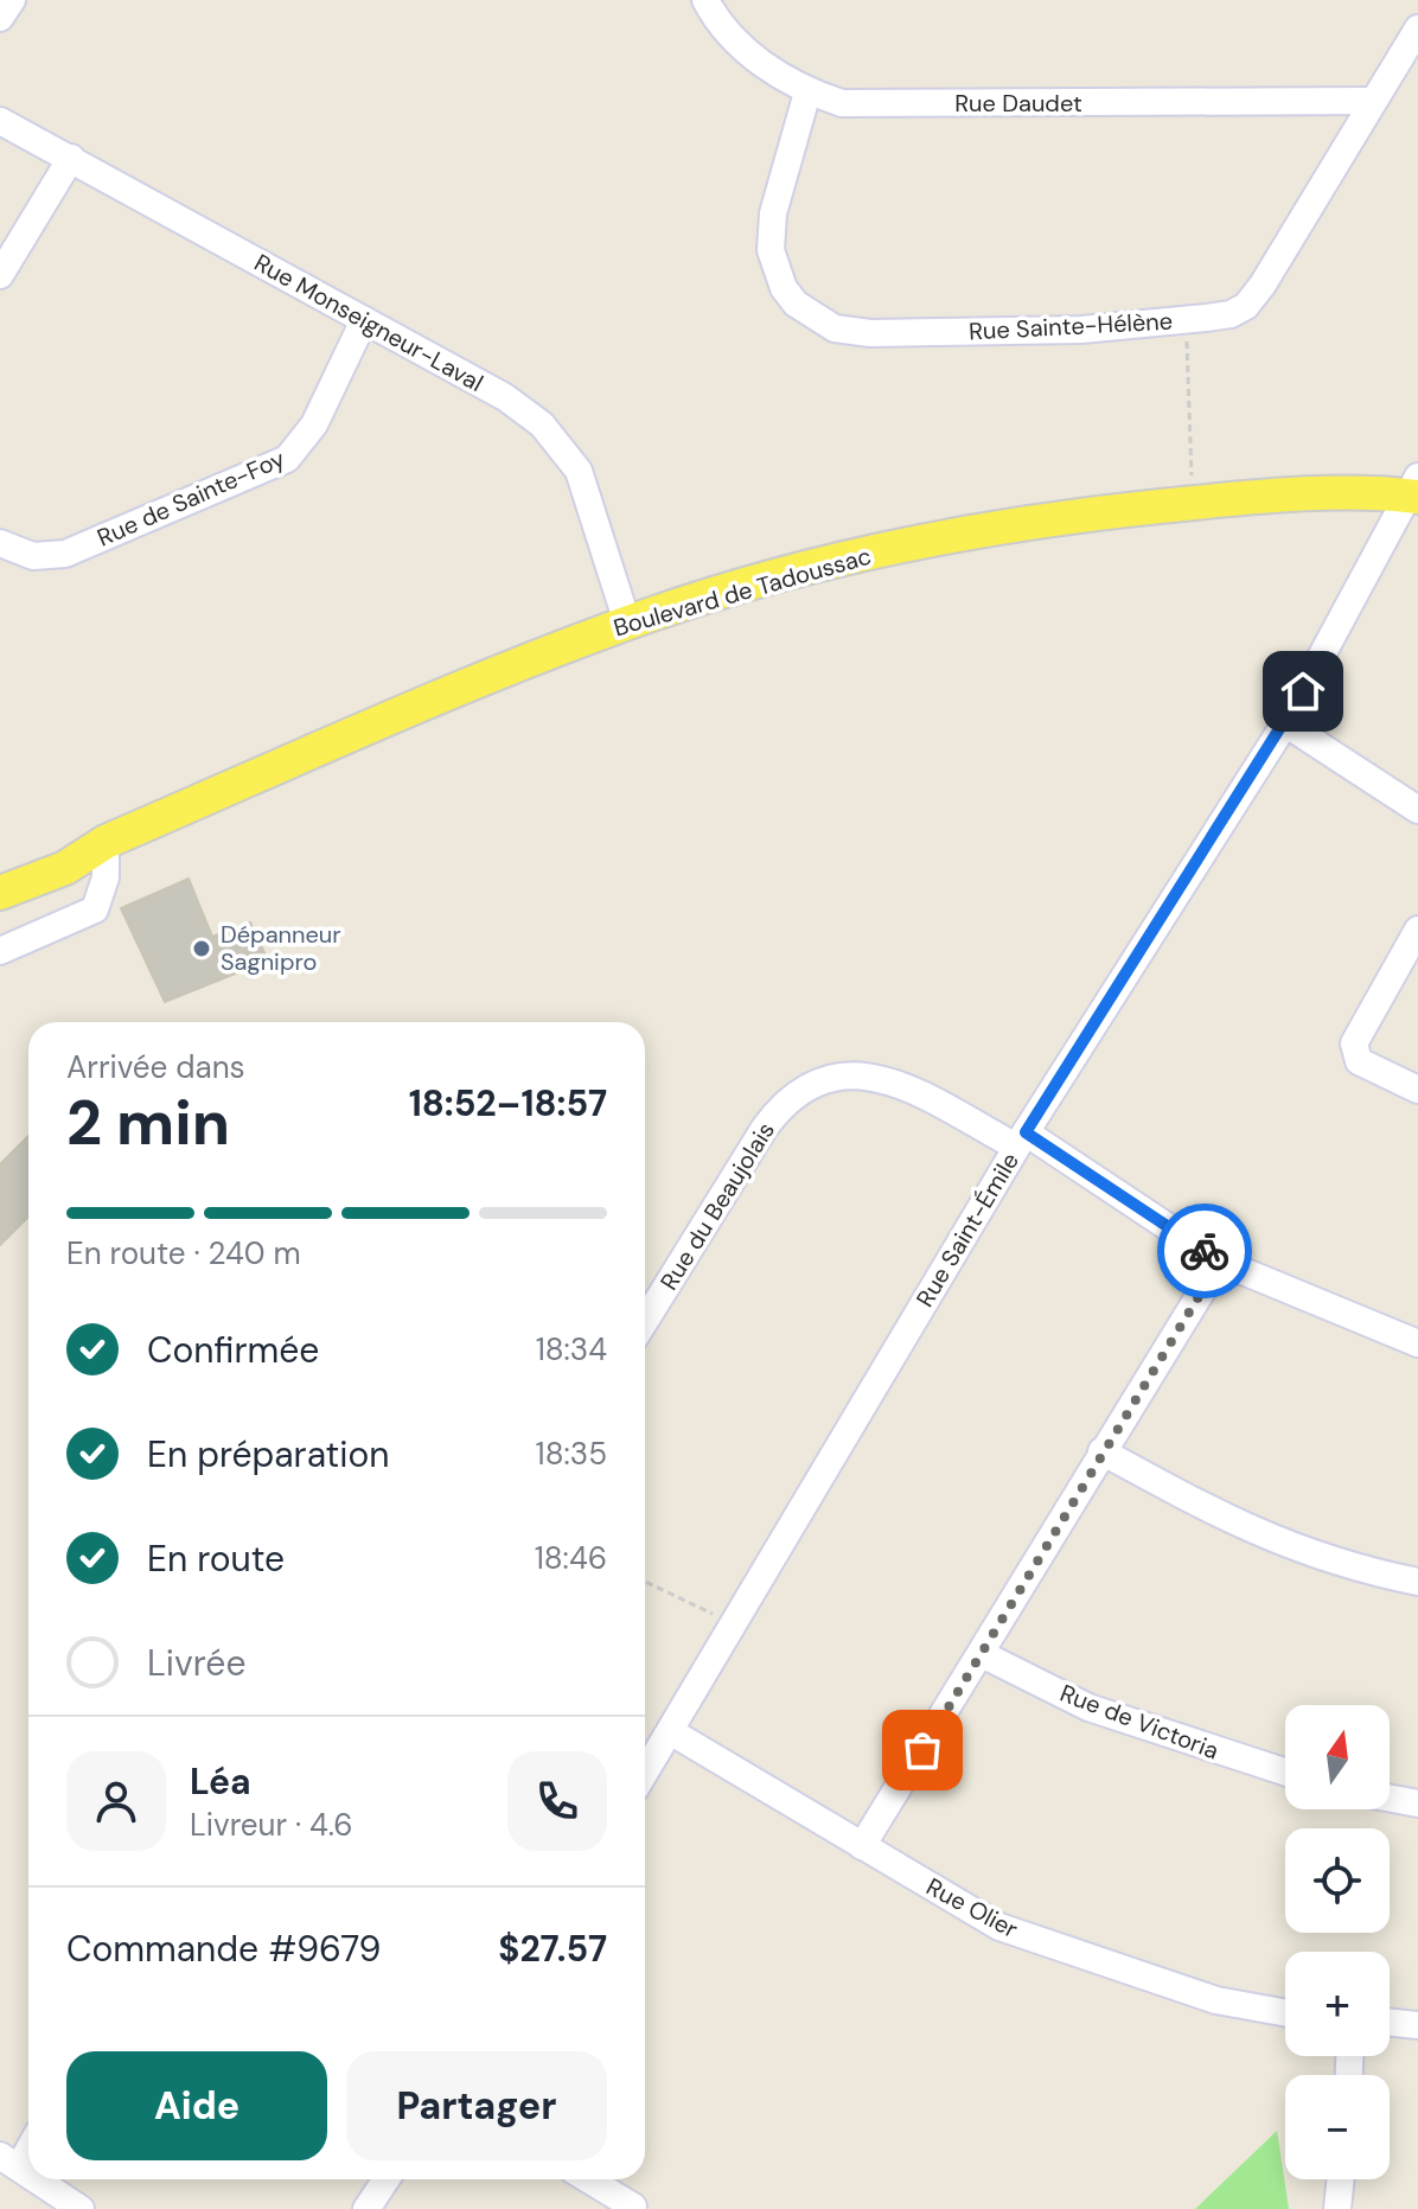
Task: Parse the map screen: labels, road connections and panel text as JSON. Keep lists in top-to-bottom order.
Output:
{
  "streets": {
    "main road": ["Boulevard de Tadoussac"],
    "street": [
      "Rue Daudet",
      "Rue Monseigneur-Laval",
      "Rue Sainte-Hélène",
      "Rue de Sainte-Foy",
      "Rue du Beaujolais",
      "Rue Saint-Émile",
      "Rue de Victoria",
      "Rue Olier"
    ]
  },
  "crossings": [
    ["Rue Daudet", "Rue Sainte-Hélène"],
    ["Rue Monseigneur-Laval", "Rue de Sainte-Foy"],
    ["Rue Monseigneur-Laval", "Boulevard de Tadoussac"],
    ["Boulevard de Tadoussac", "Rue Saint-Émile"],
    ["Rue du Beaujolais", "Rue Saint-Émile"],
    ["Rue Saint-Émile", "Rue Olier"]
  ],
  "places": ["Dépanneur Sagnipro"],
  "north": "top",
  "page": {
    "heading": ["2 min", "Arrivée dans", "18:52–18:57"],
    "panel": [
      "Léa",
      "Livreur · 4.6",
      "Commande #9679",
      "$27.57"
    ],
    "bar": "En route · 240 m",
    "list": [
      ["Confirmée", "18:34"],
      ["En préparation", "18:35"],
      ["En route", "18:46"],
      "Livrée"
    ],
    "map_buttons": ["+", "−"],
    "buttons": ["Aide", "Partager"]
  }
}
